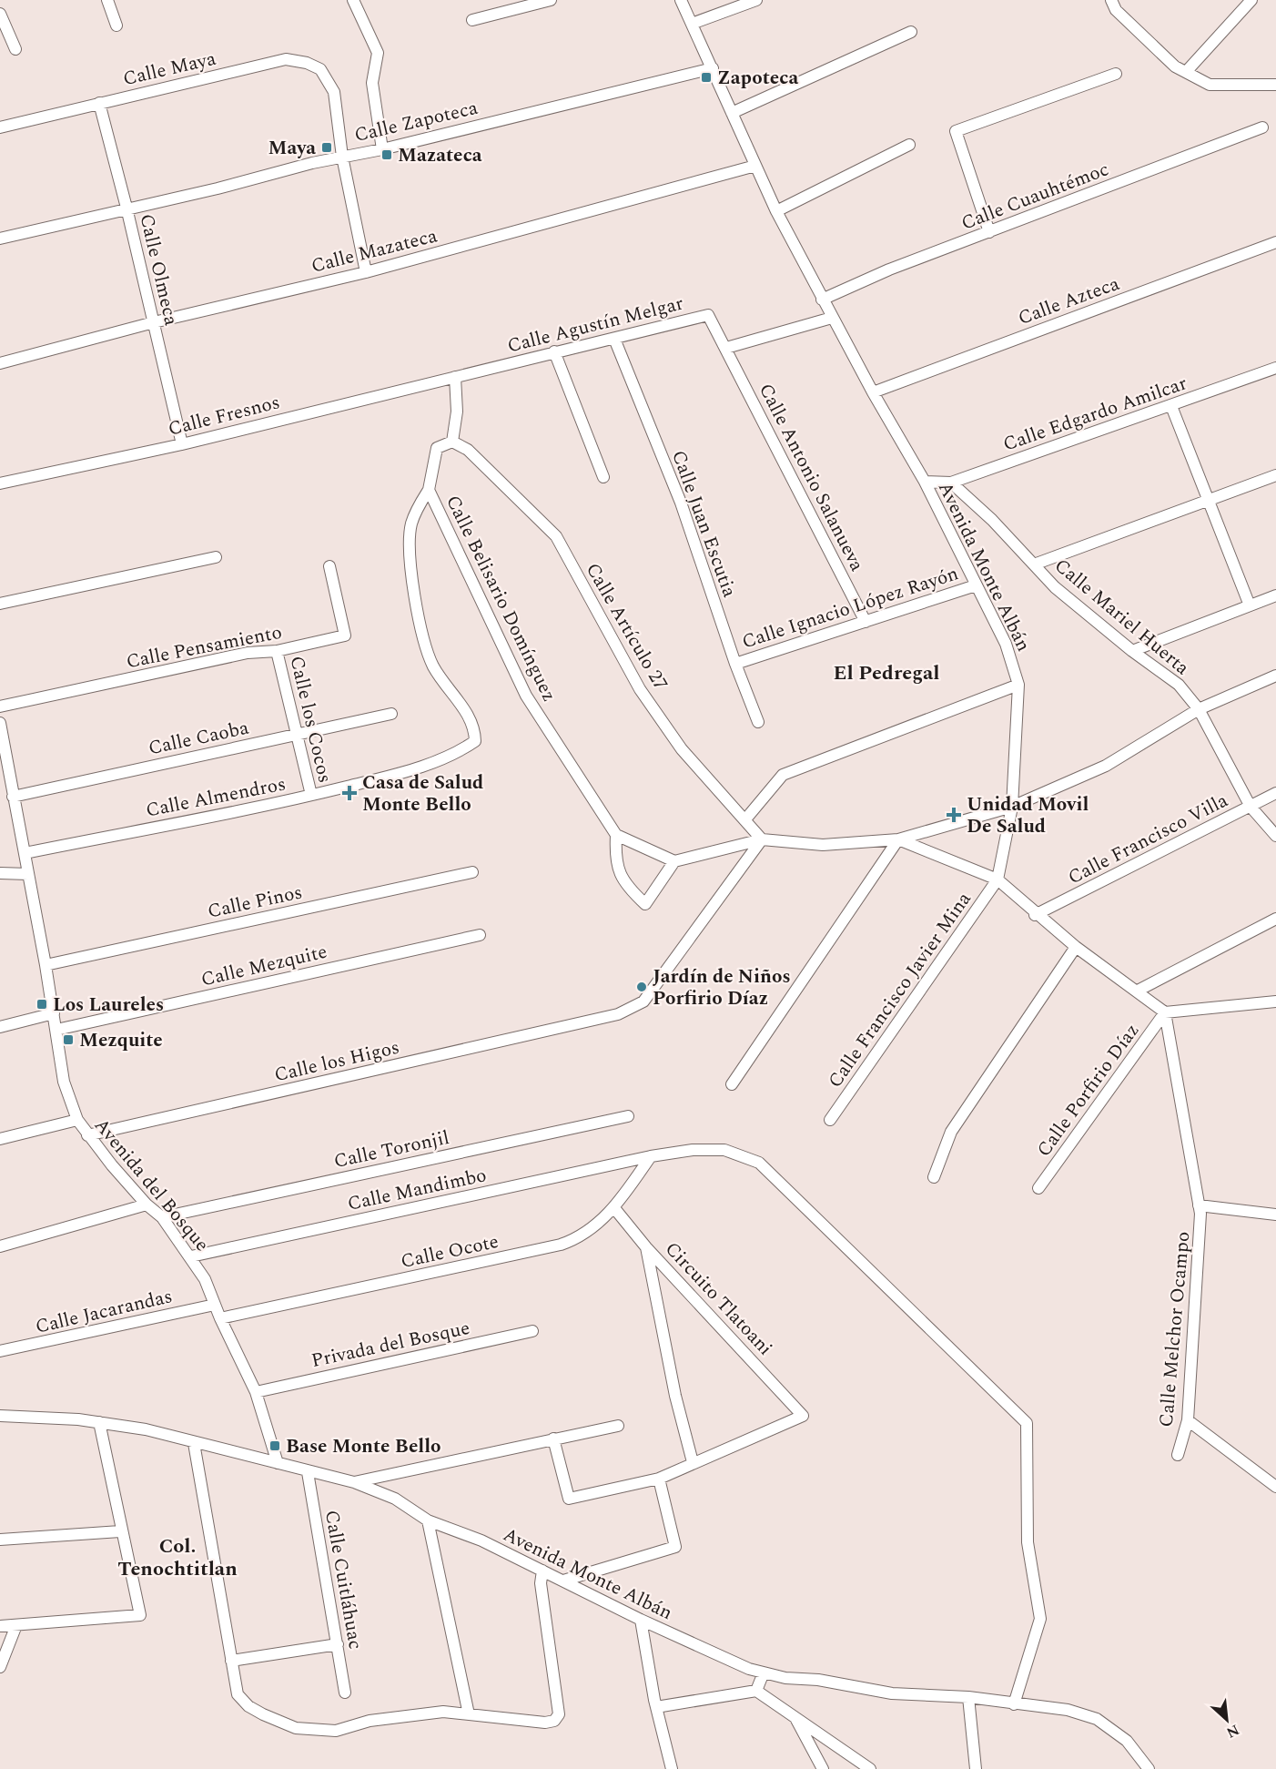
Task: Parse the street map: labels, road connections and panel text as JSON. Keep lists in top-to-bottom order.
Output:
{
  "streets": {
    "street": [
      "Calle Maya",
      "Calle Zapoteca",
      "Calle Cuauhtémoc",
      "Calle Mazateca",
      "Calle Olmeca",
      "Calle Azteca",
      "Calle Agustín Melgar",
      "Calle Edgardo Amilcar",
      "Calle Fresnos",
      "Calle Antonio Salanueva",
      "Calle Juan Escutia",
      "Avenida Monte Albán",
      "Calle Belisario Domínguez",
      "Calle Ignacio López Rayón",
      "Calle Mariel Huerta",
      "Calle Artículo 27",
      "Calle Pensamiento",
      "Calle los Cocos",
      "Calle Caoba",
      "Calle Almendros",
      "Calle Francisco Villa",
      "Calle Pinos",
      "Calle Mezquite",
      "Calle Francisco Javier Mina",
      "Calle los Higos",
      "Calle Porfirio Díaz",
      "Calle Toronjil",
      "Avenida del Bosque",
      "Calle Mandimbo",
      "Calle Ocote",
      "Circuito Tlatoani",
      "Calle Jacarandas",
      "Calle Melchor Ocampo",
      "Privada del Bosque",
      "Calle Cuitláhuac"
    ]
  },
  "crossings": [
    ["Calle Maya", "Calle Zapoteca"],
    ["Calle Maya", "Calle Olmeca"],
    ["Calle Zapoteca", "Calle Olmeca"],
    ["Calle Zapoteca", "Avenida Monte Albán"],
    ["Calle Cuauhtémoc", "Avenida Monte Albán"],
    ["Calle Mazateca", "Calle Olmeca"],
    ["Calle Mazateca", "Avenida Monte Albán"],
    ["Calle Olmeca", "Calle Fresnos"],
    ["Calle Azteca", "Avenida Monte Albán"],
    ["Calle Agustín Melgar", "Calle Fresnos"],
    ["Calle Agustín Melgar", "Calle Antonio Salanueva"],
    ["Calle Agustín Melgar", "Calle Juan Escutia"],
    ["Calle Edgardo Amilcar", "Avenida Monte Albán"],
    ["Calle Edgardo Amilcar", "Calle Mariel Huerta"],
    ["Calle Antonio Salanueva", "Calle Ignacio López Rayón"],
    ["Calle Juan Escutia", "Calle Ignacio López Rayón"],
    ["Avenida Monte Albán", "Calle Ignacio López Rayón"],
    ["Avenida Monte Albán", "Calle Francisco Javier Mina"],
    ["Avenida Monte Albán", "Avenida del Bosque"],
    ["Avenida Monte Albán", "Calle Mandimbo"],
    ["Avenida Monte Albán", "Calle Cuitláhuac"],
    ["Calle Belisario Domínguez", "Calle Artículo 27"],
    ["Calle Belisario Domínguez", "Calle Almendros"],
    ["Calle Mariel Huerta", "Calle Francisco Villa"],
    ["Calle Artículo 27", "Calle los Higos"],
    ["Calle Pensamiento", "Calle los Cocos"],
    ["Calle los Cocos", "Calle Caoba"],
    ["Calle los Cocos", "Calle Almendros"],
    ["Calle Caoba", "Avenida del Bosque"],
    ["Calle Almendros", "Avenida del Bosque"],
    ["Calle Pinos", "Avenida del Bosque"],
    ["Calle Mezquite", "Avenida del Bosque"],
    ["Calle los Higos", "Avenida del Bosque"],
    ["Calle Toronjil", "Avenida del Bosque"],
    ["Avenida del Bosque", "Calle Mandimbo"],
    ["Avenida del Bosque", "Calle Ocote"],
    ["Avenida del Bosque", "Calle Jacarandas"],
    ["Avenida del Bosque", "Privada del Bosque"],
    ["Calle Mandimbo", "Calle Ocote"]
  ],
  "districts": ["El Pedregal", "Col. Tenochtitlan"],
  "places": {
    "transit": [
      "Zapoteca",
      "Maya",
      "Mazateca",
      "Los Laureles",
      "Mezquite",
      "Base Monte Bello"
    ],
    "health": ["Casa de Salud Monte Bello", "Unidad Movil De Salud"],
    "other": ["Jardín de Niños Porfirio Díaz"]
  },
  "north": "bottom right"
}
